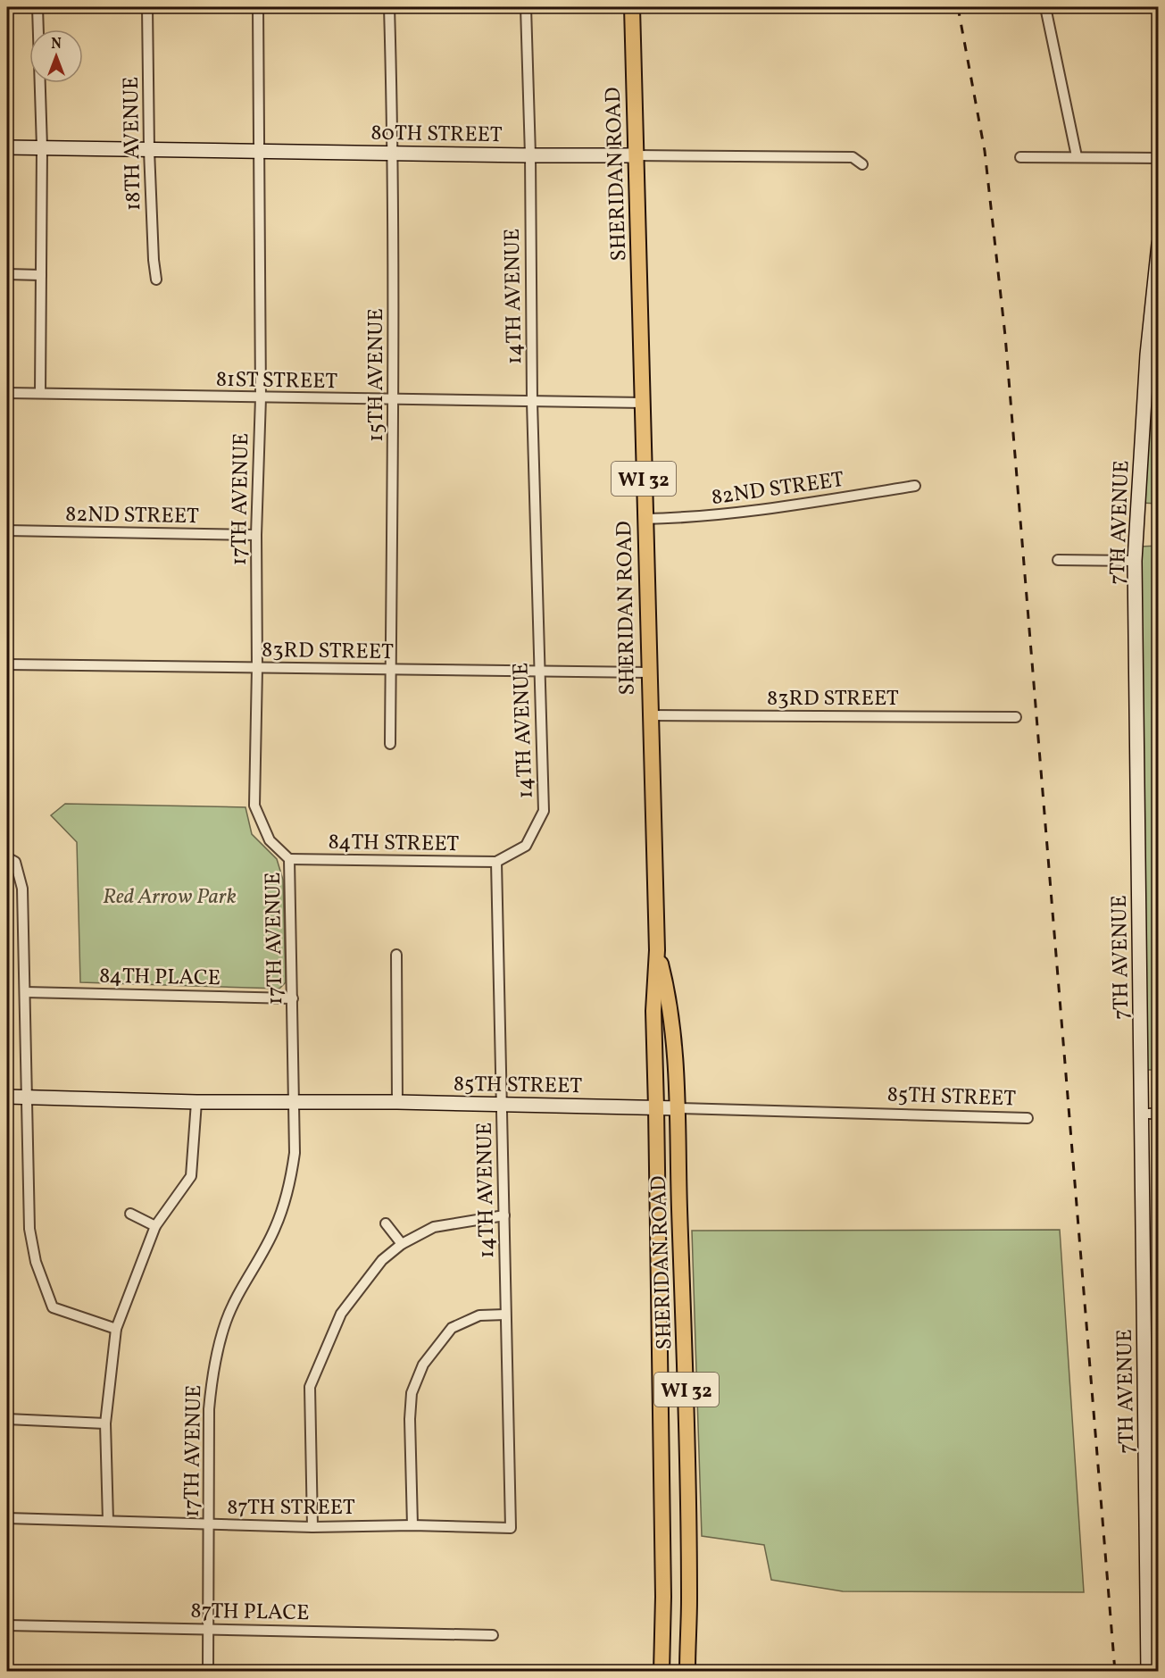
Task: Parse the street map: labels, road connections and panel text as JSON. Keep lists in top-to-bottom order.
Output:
{
  "streets": {
    "main road": ["SHERIDAN ROAD", "WI 32"],
    "street": [
      "80TH STREET",
      "18TH AVENUE",
      "14TH AVENUE",
      "15TH AVENUE",
      "81ST STREET",
      "82ND STREET",
      "17TH AVENUE",
      "7TH AVENUE",
      "83RD STREET",
      "84TH STREET",
      "84TH PLACE",
      "85TH STREET",
      "87TH STREET",
      "87TH PLACE"
    ]
  },
  "crossings": [
    ["80TH STREET", "18TH AVENUE"],
    ["80TH STREET", "SHERIDAN ROAD"],
    ["80TH STREET", "14TH AVENUE"],
    ["80TH STREET", "15TH AVENUE"],
    ["80TH STREET", "17TH AVENUE"],
    ["SHERIDAN ROAD", "81ST STREET"],
    ["SHERIDAN ROAD", "82ND STREET"],
    ["SHERIDAN ROAD", "83RD STREET"],
    ["SHERIDAN ROAD", "85TH STREET"],
    ["14TH AVENUE", "81ST STREET"],
    ["14TH AVENUE", "83RD STREET"],
    ["14TH AVENUE", "84TH STREET"],
    ["14TH AVENUE", "85TH STREET"],
    ["14TH AVENUE", "87TH STREET"],
    ["15TH AVENUE", "81ST STREET"],
    ["15TH AVENUE", "83RD STREET"],
    ["81ST STREET", "17TH AVENUE"],
    ["82ND STREET", "17TH AVENUE"],
    ["17TH AVENUE", "83RD STREET"],
    ["17TH AVENUE", "84TH STREET"],
    ["17TH AVENUE", "84TH PLACE"],
    ["17TH AVENUE", "85TH STREET"],
    ["17TH AVENUE", "87TH STREET"],
    ["17TH AVENUE", "87TH PLACE"]
  ],
  "parks": ["Red Arrow Park"],
  "north": "top"
}
